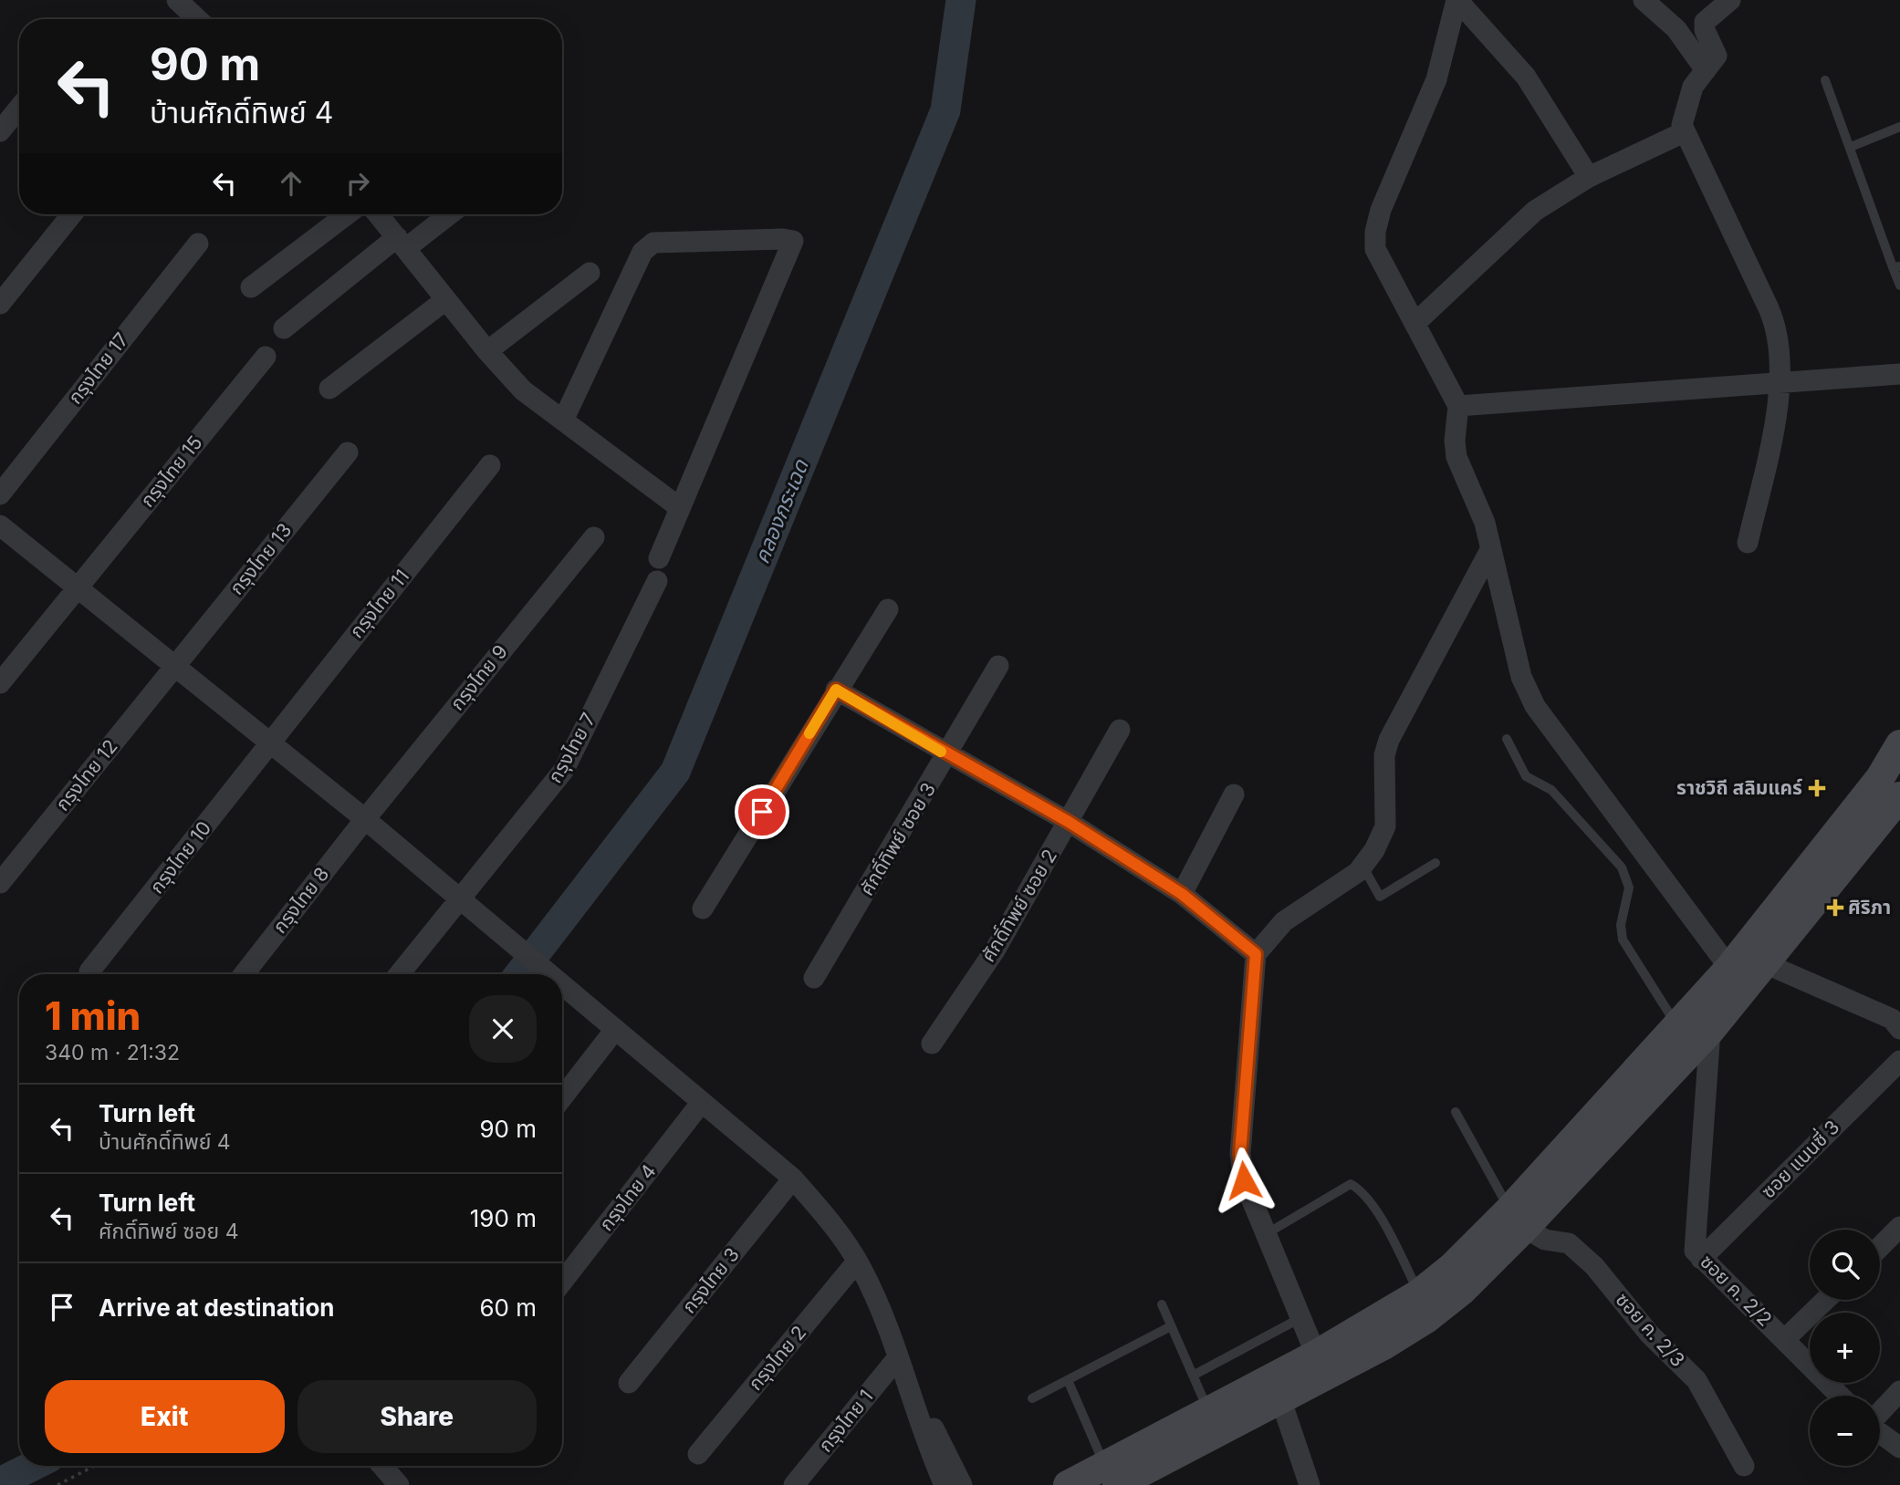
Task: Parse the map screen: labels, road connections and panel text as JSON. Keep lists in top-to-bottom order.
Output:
{
  "streets": {
    "street": [
      "กรุงไทย 17",
      "กรุงไทย 15",
      "กรุงไทย 13",
      "กรุงไทย 11",
      "กรุงไทย 9",
      "กรุงไทย 7",
      "กรุงไทย 12",
      "ศักดิ์ทิพย์ ซอย 3",
      "กรุงไทย 10",
      "กรุงไทย 8",
      "ศักดิ์ทิพย์ ซอย 2",
      "ซอย แนนซี่ 3",
      "กรุงไทย 4",
      "กรุงไทย 3",
      "ซอย ค. 2/2",
      "ซอย ค. 2/3",
      "กรุงไทย 2",
      "กรุงไทย 1"
    ]
  },
  "crossings": [
    ["กรุงไทย 13", "กรุงไทย 12"],
    ["กรุงไทย 11", "กรุงไทย 10"],
    ["กรุงไทย 9", "กรุงไทย 8"],
    ["ซอย แนนซี่ 3", "ซอย ค. 2/2"]
  ],
  "water": ["คลองกระเฉด"],
  "places": {
    "health": ["ราชวิถี สลิมแคร์", "ศิริภา"]
  },
  "page": {
    "turn": ["90 m", "บ้านศักดิ์ทิพย์ 4"],
    "heading": ["1 min", "340 m · 21:32"],
    "list": [
      {
        "name": "Turn left",
        "note": "บ้านศักดิ์ทิพย์ 4",
        "value": "90 m"
      },
      {
        "name": "Turn left",
        "note": "ศักดิ์ทิพย์ ซอย 4",
        "value": "190 m"
      },
      {
        "name": "Arrive at destination",
        "value": "60 m"
      }
    ],
    "map_buttons": ["+", "−"],
    "buttons": ["Exit", "Share"]
  }
}
